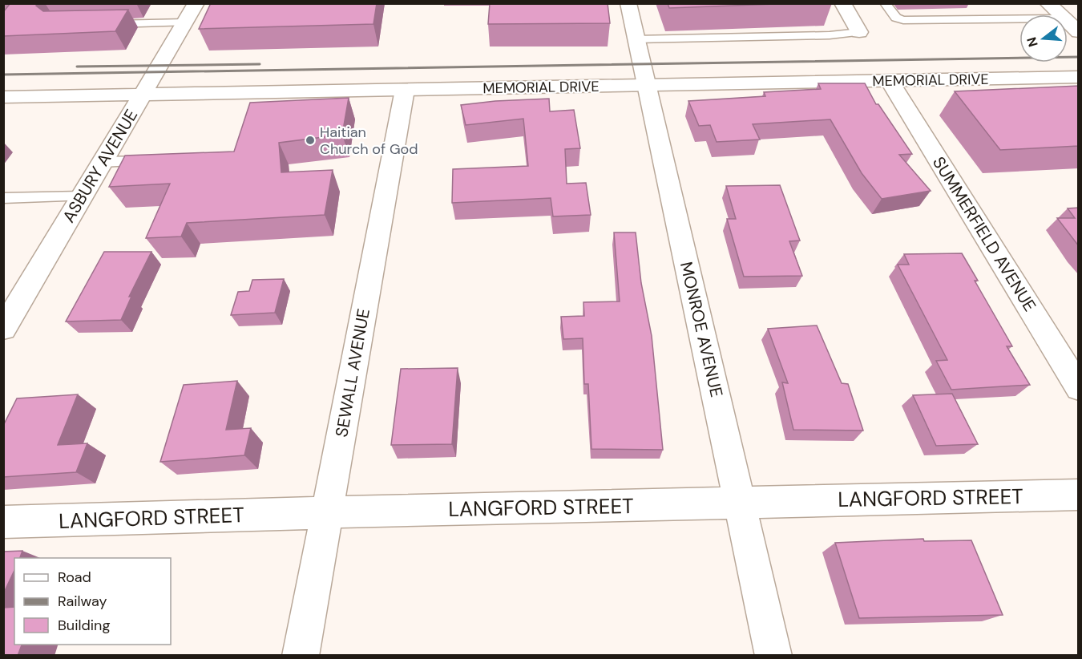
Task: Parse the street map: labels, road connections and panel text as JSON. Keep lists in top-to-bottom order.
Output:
{
  "streets": {
    "street": [
      "MEMORIAL DRIVE",
      "ASBURY AVENUE",
      "SUMMERFIELD AVENUE",
      "MONROE AVENUE",
      "SEWALL AVENUE",
      "LANGFORD STREET"
    ]
  },
  "crossings": [
    ["MEMORIAL DRIVE", "ASBURY AVENUE"],
    ["MEMORIAL DRIVE", "SUMMERFIELD AVENUE"],
    ["MEMORIAL DRIVE", "MONROE AVENUE"],
    ["MEMORIAL DRIVE", "SEWALL AVENUE"],
    ["MONROE AVENUE", "LANGFORD STREET"],
    ["SEWALL AVENUE", "LANGFORD STREET"]
  ],
  "places": ["Haitian Church of God"],
  "legend": ["Road", "Railway", "Building"],
  "north": "left"
}
